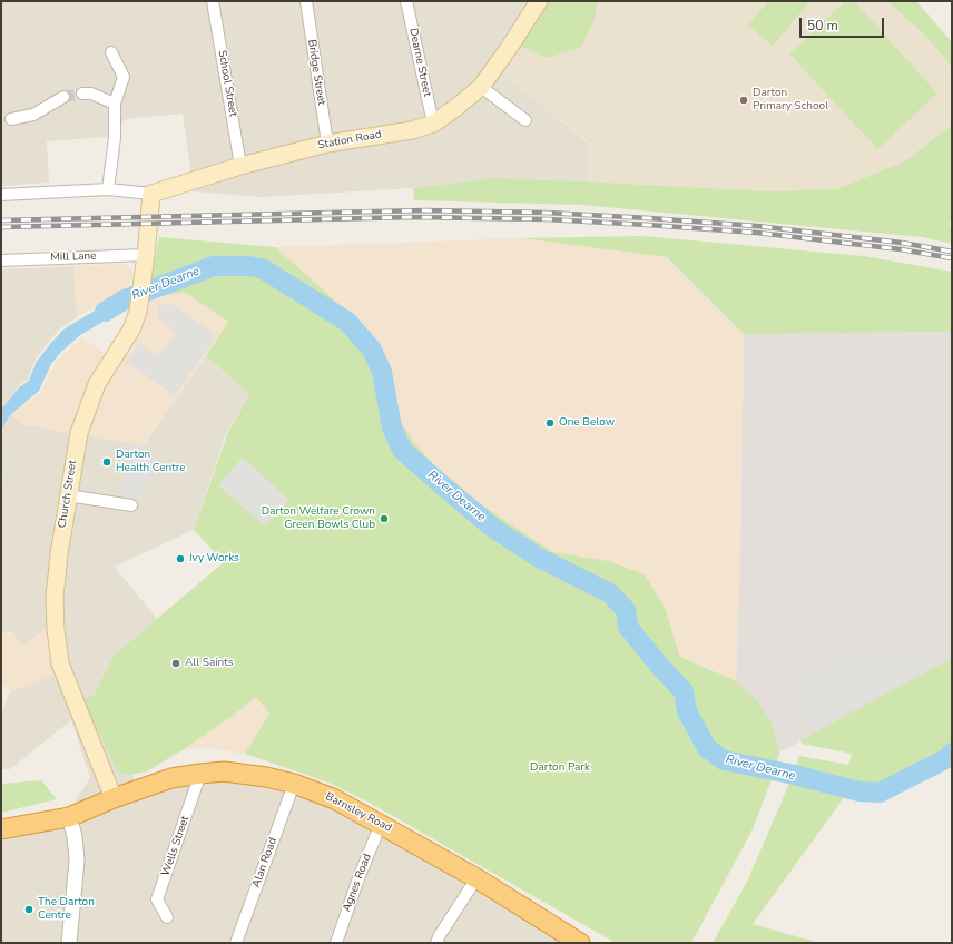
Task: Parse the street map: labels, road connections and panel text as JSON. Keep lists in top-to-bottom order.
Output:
{
  "streets": {
    "highway": ["Barnsley Road"],
    "main road": ["Station Road", "Church Street"],
    "street": [
      "Dearne Street",
      "Bridge Street",
      "School Street",
      "Mill Lane",
      "Wells Street",
      "Alan Road",
      "Agnes Road"
    ]
  },
  "crossings": [
    ["Dearne Street", "Station Road"],
    ["Bridge Street", "Station Road"],
    ["School Street", "Station Road"],
    ["Station Road", "Church Street"],
    ["Mill Lane", "Church Street"],
    ["Church Street", "Barnsley Road"],
    ["Barnsley Road", "Wells Street"],
    ["Barnsley Road", "Alan Road"],
    ["Barnsley Road", "Agnes Road"]
  ],
  "water": ["River Dearne"],
  "parks": ["Darton Park"],
  "places": [
    "Darton Primary School",
    "One Below",
    "Darton Health Centre",
    "Darton Welfare Crown Green Bowls Club",
    "Ivy Works",
    "All Saints",
    "The Darton Centre"
  ],
  "scale_bar": "50 m"
}
